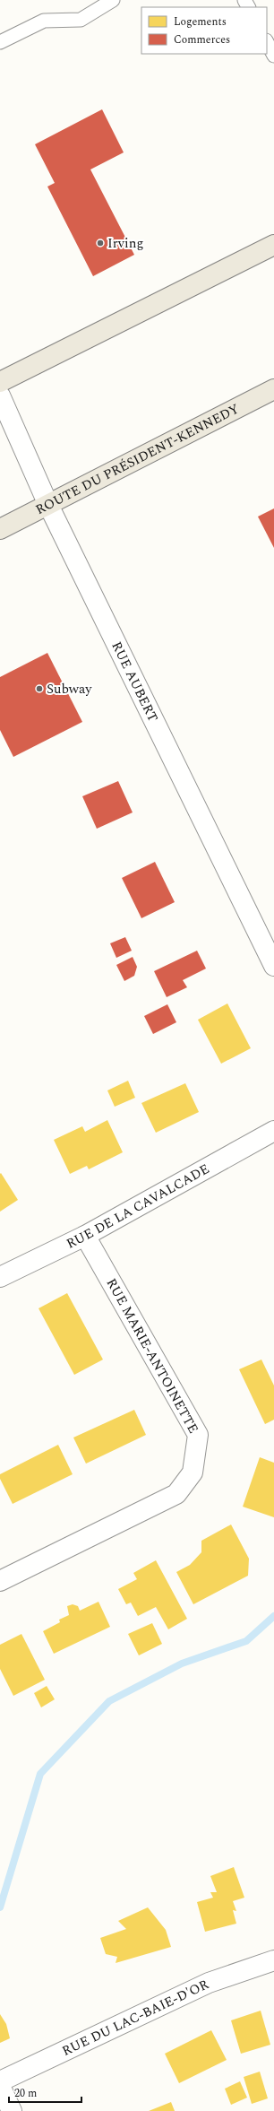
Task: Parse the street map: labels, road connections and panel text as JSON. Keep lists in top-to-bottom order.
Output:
{
  "streets": {
    "main road": ["ROUTE DU PRÉSIDENT-KENNEDY"],
    "street": [
      "RUE AUBERT",
      "RUE DE LA CAVALCADE",
      "RUE MARIE-ANTOINETTE",
      "RUE DU LAC-BAIE-D'OR"
    ]
  },
  "crossings": [
    ["ROUTE DU PRÉSIDENT-KENNEDY", "RUE AUBERT"],
    ["RUE DE LA CAVALCADE", "RUE MARIE-ANTOINETTE"]
  ],
  "places": ["Irving", "Subway"],
  "legend": ["Logements", "Commerces"],
  "scale_bar": "20 m"
}
